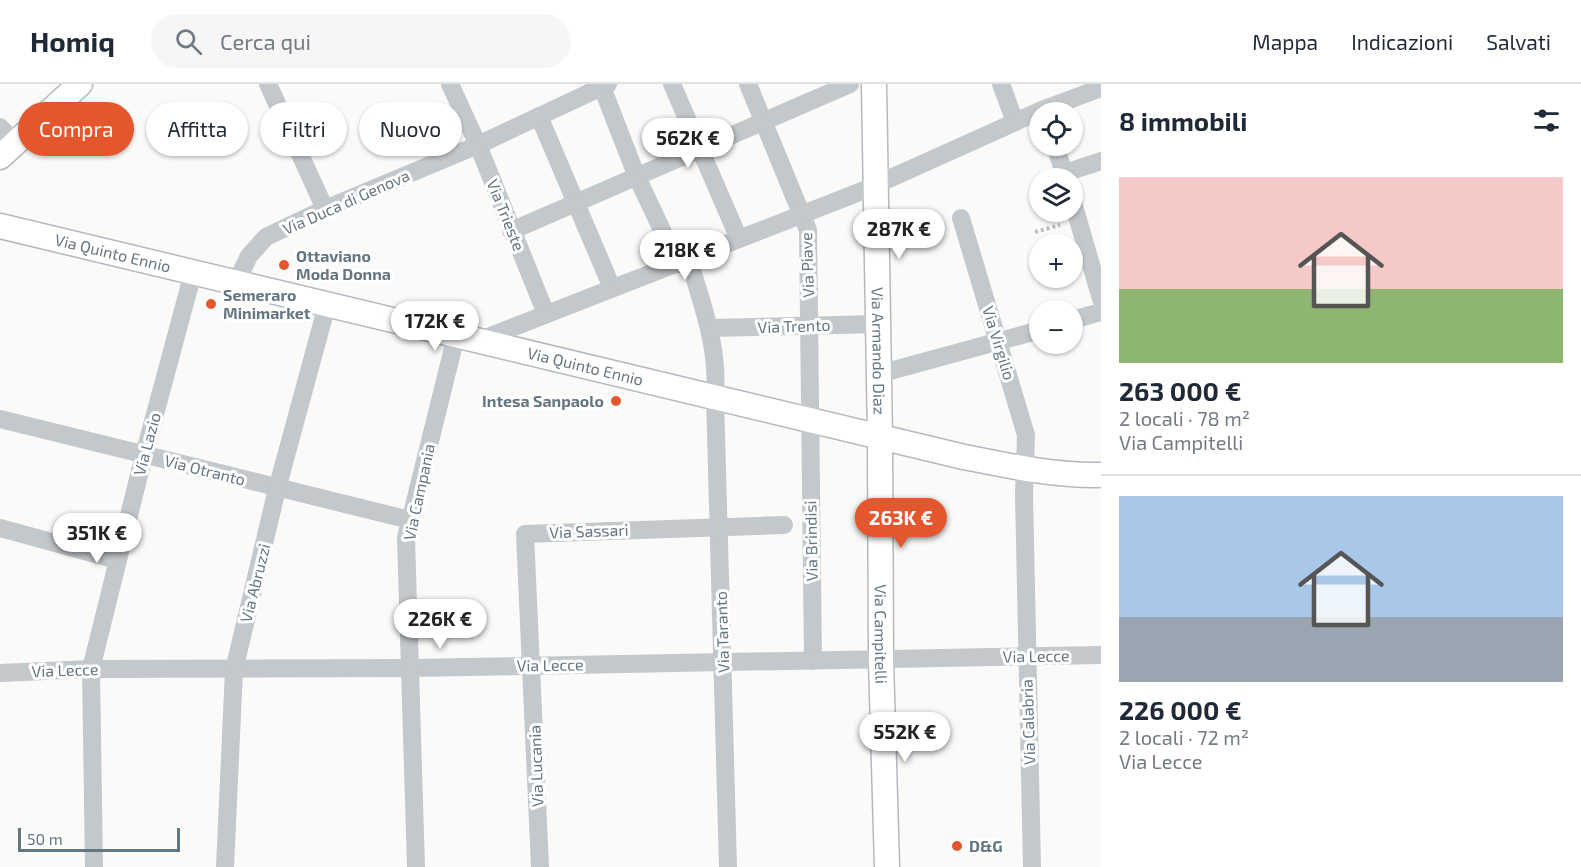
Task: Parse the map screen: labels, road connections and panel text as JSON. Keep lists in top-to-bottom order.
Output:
{
  "streets": {
    "street": [
      "Via Duca di Genova",
      "Via Trieste",
      "Via Quinto Ennio",
      "Via Piave",
      "Via Trento",
      "Via Virgilio",
      "Via Armando Diaz",
      "Via Lazio",
      "Via Otranto",
      "Via Campania",
      "Via Sassari",
      "Via Brindisi",
      "Via Abruzzi",
      "Via Taranto",
      "Via Campitelli",
      "Via Lecce",
      "Via Calabria",
      "Via Lucania"
    ]
  },
  "crossings": [
    ["Via Duca di Genova", "Via Trieste"],
    ["Via Duca di Genova", "Via Quinto Ennio"],
    ["Via Duca di Genova", "Via Taranto"],
    ["Via Quinto Ennio", "Via Piave"],
    ["Via Quinto Ennio", "Via Virgilio"],
    ["Via Quinto Ennio", "Via Armando Diaz"],
    ["Via Quinto Ennio", "Via Lazio"],
    ["Via Quinto Ennio", "Via Campania"],
    ["Via Quinto Ennio", "Via Brindisi"],
    ["Via Quinto Ennio", "Via Abruzzi"],
    ["Via Quinto Ennio", "Via Taranto"],
    ["Via Quinto Ennio", "Via Campitelli"],
    ["Via Quinto Ennio", "Via Calabria"],
    ["Via Piave", "Via Trento"],
    ["Via Piave", "Via Brindisi"],
    ["Via Trento", "Via Armando Diaz"],
    ["Via Trento", "Via Taranto"],
    ["Via Virgilio", "Via Calabria"],
    ["Via Armando Diaz", "Via Campitelli"],
    ["Via Lazio", "Via Otranto"],
    ["Via Lazio", "Via Lecce"],
    ["Via Otranto", "Via Campania"],
    ["Via Otranto", "Via Abruzzi"],
    ["Via Campania", "Via Lecce"],
    ["Via Sassari", "Via Taranto"],
    ["Via Sassari", "Via Lecce"],
    ["Via Sassari", "Via Lucania"],
    ["Via Brindisi", "Via Lecce"],
    ["Via Abruzzi", "Via Lecce"],
    ["Via Taranto", "Via Lecce"],
    ["Via Campitelli", "Via Lecce"],
    ["Via Lecce", "Via Calabria"],
    ["Via Lecce", "Via Lucania"]
  ],
  "places": [
    "Ottaviano Moda Donna",
    "Semeraro Minimarket",
    "Intesa Sanpaolo",
    "D&G"
  ],
  "scale_bar": "50 m",
  "page": {
    "header": "Homiq",
    "search": "Cerca qui",
    "nav": ["Mappa", "Indicazioni", "Salvati"],
    "heading": "8 immobili",
    "map_buttons": ["+", "−"],
    "chip": [
      "Compra",
      "Affitta",
      "Filtri",
      "Nuovo"
    ],
    "price": [
      "562K €",
      "287K €",
      "218K €",
      "172K €",
      "263K €",
      "351K €",
      "226K €",
      "552K €"
    ],
    "list": [
      {
        "name": "263 000 €",
        "note": "2 locali · 78 m² · Via Campitelli"
      },
      {
        "name": "226 000 €",
        "note": "2 locali · 72 m² · Via Lecce"
      }
    ],
    "scale": "50 m"
  }
}
